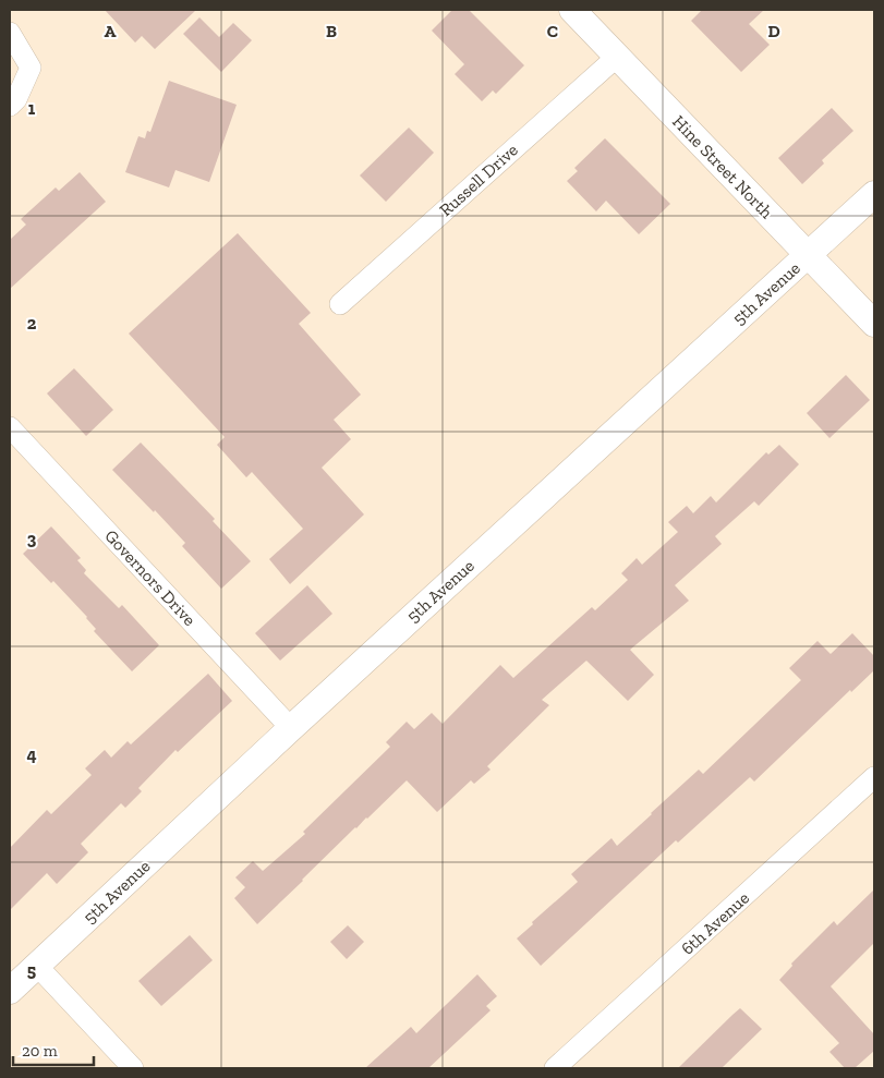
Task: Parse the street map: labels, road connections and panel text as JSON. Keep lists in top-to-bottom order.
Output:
{
  "streets": {
    "street": [
      "Hine Street North",
      "Russell Drive",
      "5th Avenue",
      "Governors Drive",
      "6th Avenue"
    ]
  },
  "crossings": [
    ["Hine Street North", "Russell Drive"],
    ["Hine Street North", "5th Avenue"],
    ["5th Avenue", "Governors Drive"]
  ],
  "scale_bar": "20 m",
  "grid": {
    "columns": [
      "A",
      "B",
      "C",
      "D"
    ],
    "rows": [
      "1",
      "2",
      "3",
      "4",
      "5"
    ]
  }
}
